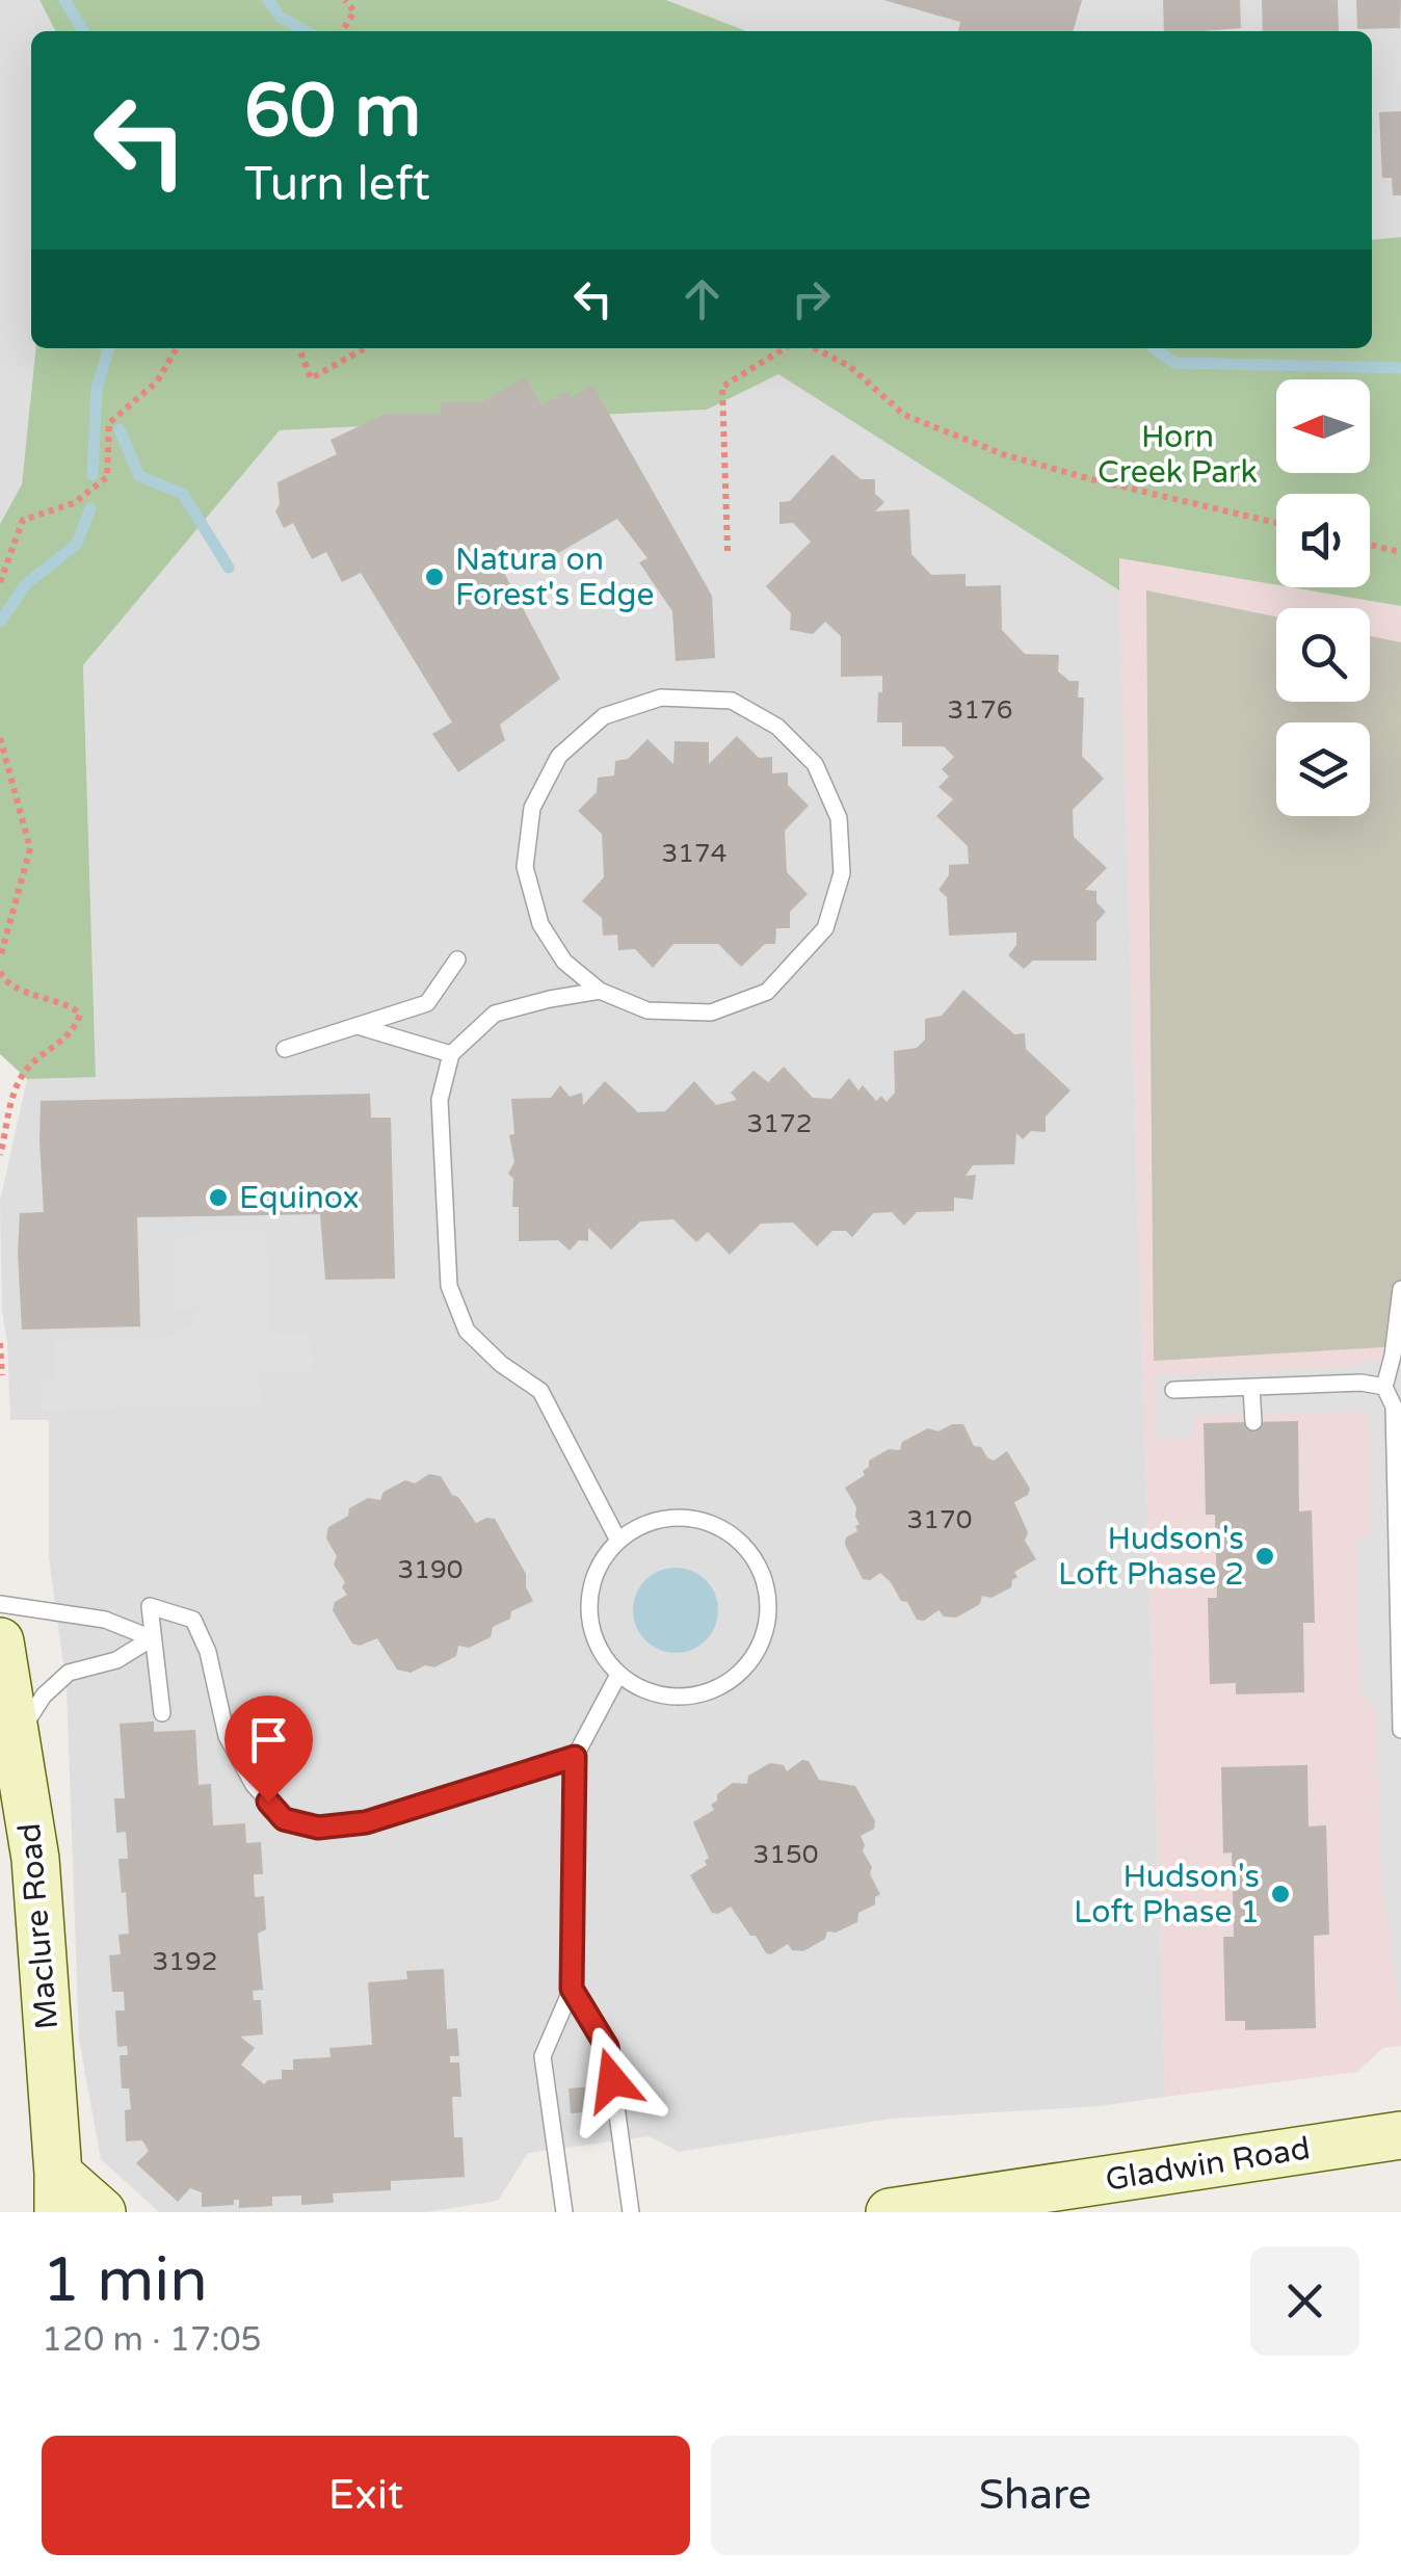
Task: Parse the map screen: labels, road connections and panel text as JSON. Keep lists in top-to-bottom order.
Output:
{
  "streets": {
    "main road": ["Maclure Road", "Gladwin Road"]
  },
  "parks": ["Horn Creek Park"],
  "places": [
    "Natura on Forest's Edge",
    "Equinox",
    "Hudson's Loft Phase 2",
    "Hudson's Loft Phase 1"
  ],
  "house_numbers": [
    "3176",
    "3174",
    "3172",
    "3170",
    "3190",
    "3150",
    "3192"
  ],
  "north": "left",
  "page": {
    "turn": ["60 m", "Turn left"],
    "heading": ["1 min", "120 m · 17:05"],
    "buttons": ["Exit", "Share"]
  }
}
